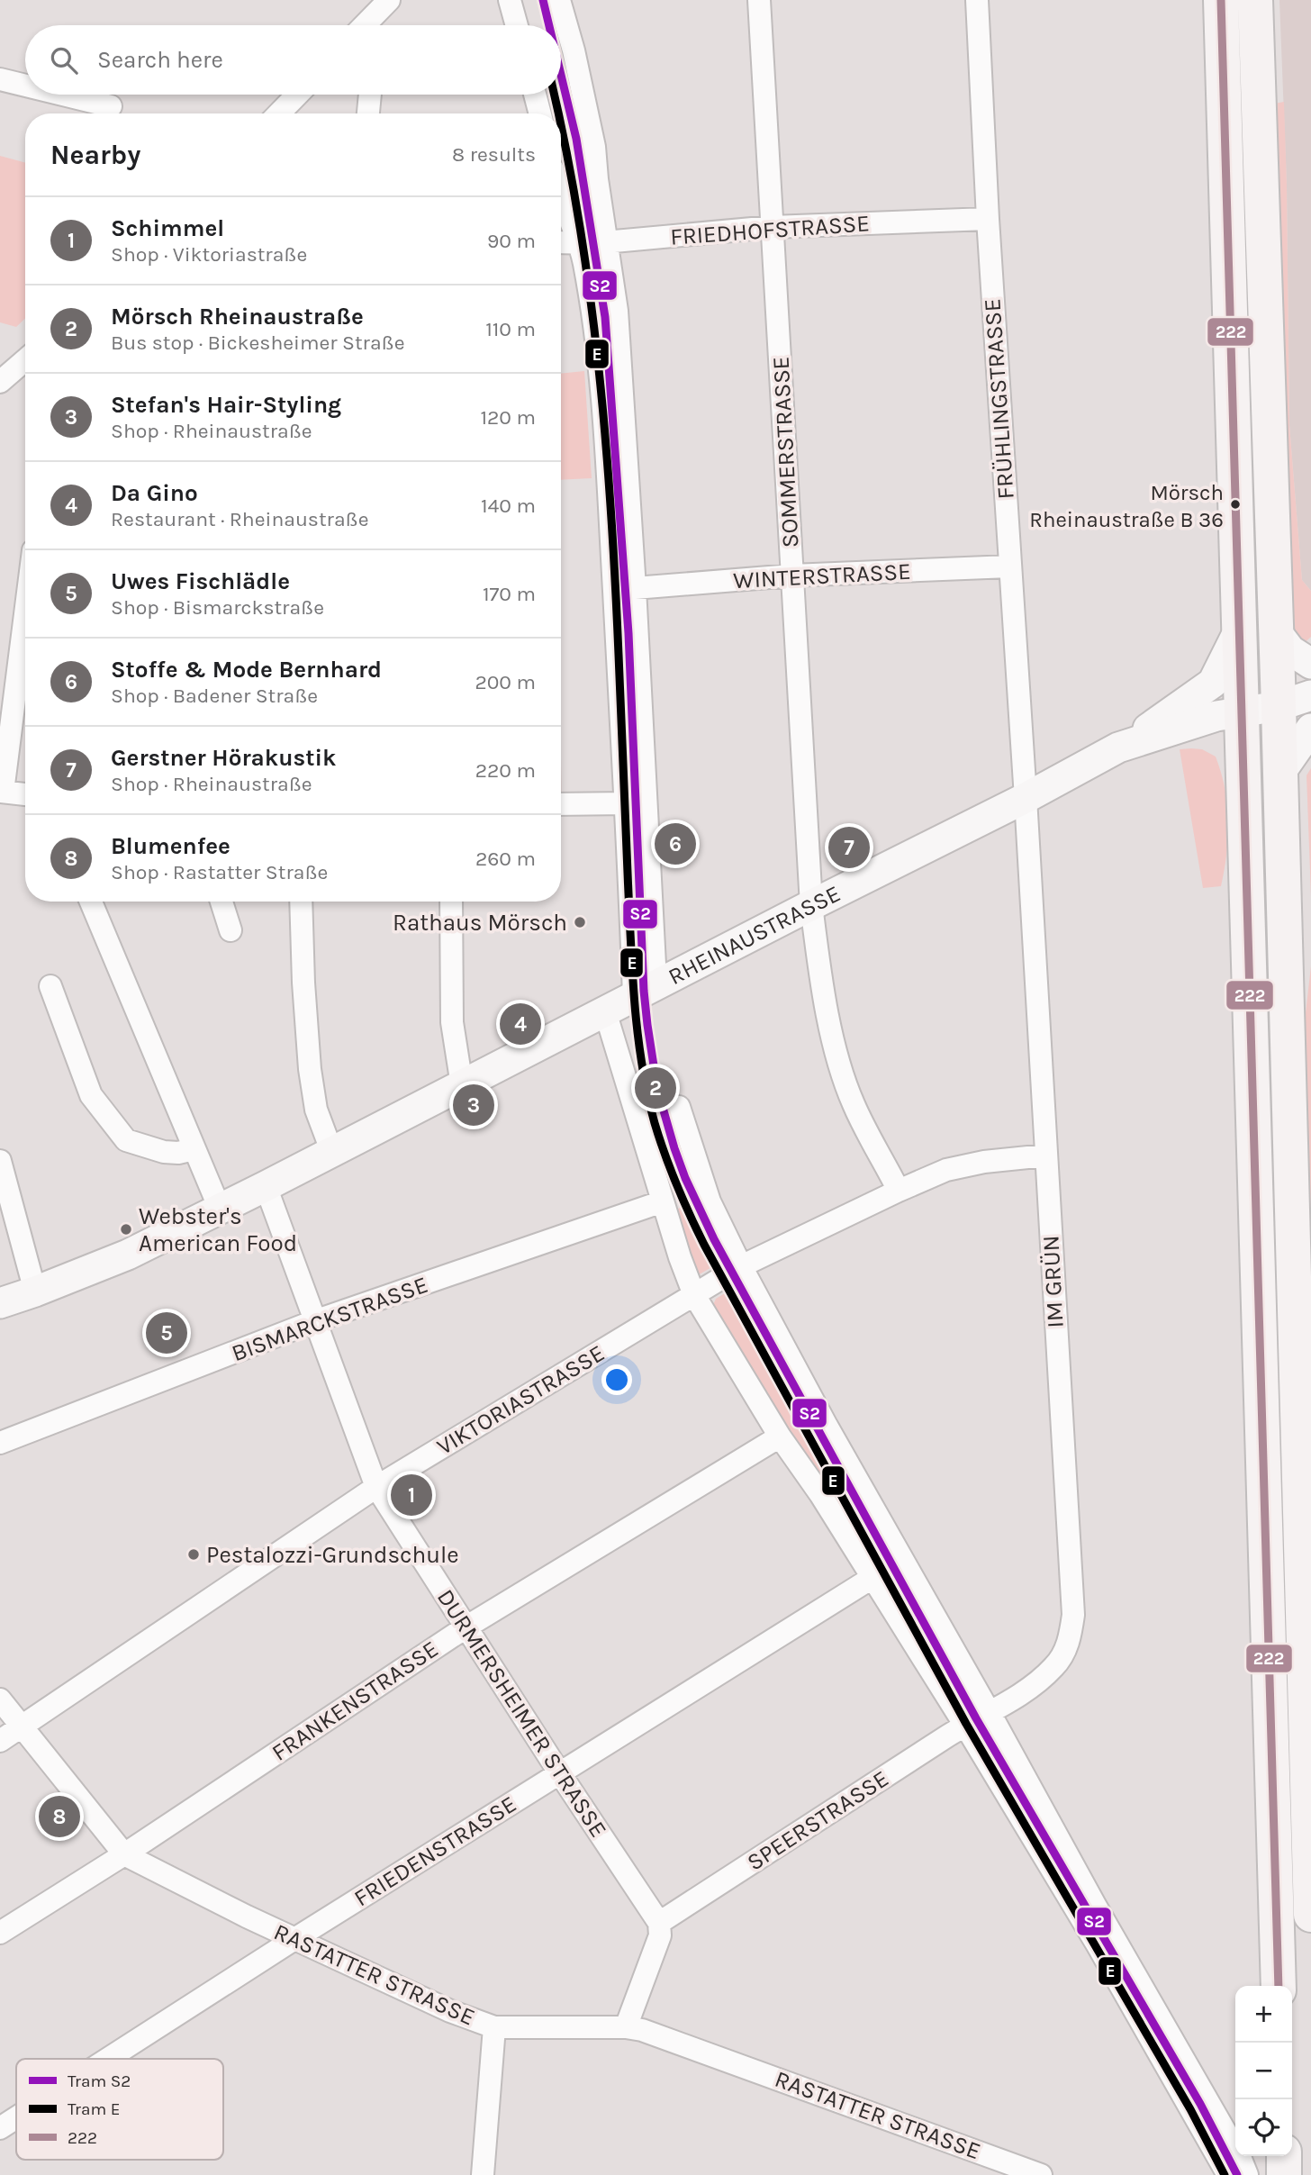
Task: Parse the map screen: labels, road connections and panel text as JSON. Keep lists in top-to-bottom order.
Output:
{
  "streets": {
    "street": [
      "FRIEDHOFSTRASSE",
      "FRÜHLINGSTRASSE",
      "SOMMERSTRASSE",
      "WINTERSTRASSE",
      "RHEINAUSTRASSE",
      "IM GRÜN",
      "BISMARCKSTRASSE",
      "VIKTORIASTRASSE",
      "FRANKENSTRASSE",
      "DURMERSHEIMER STRASSE",
      "SPEERSTRASSE",
      "FRIEDENSTRASSE",
      "RASTATTER STRASSE"
    ]
  },
  "crossings": [
    ["FRIEDHOFSTRASSE", "FRÜHLINGSTRASSE"],
    ["FRIEDHOFSTRASSE", "SOMMERSTRASSE"],
    ["FRÜHLINGSTRASSE", "WINTERSTRASSE"],
    ["FRÜHLINGSTRASSE", "RHEINAUSTRASSE"],
    ["FRÜHLINGSTRASSE", "IM GRÜN"],
    ["SOMMERSTRASSE", "WINTERSTRASSE"],
    ["SOMMERSTRASSE", "RHEINAUSTRASSE"],
    ["SOMMERSTRASSE", "VIKTORIASTRASSE"],
    ["RHEINAUSTRASSE", "IM GRÜN"],
    ["RHEINAUSTRASSE", "DURMERSHEIMER STRASSE"],
    ["IM GRÜN", "VIKTORIASTRASSE"],
    ["IM GRÜN", "SPEERSTRASSE"],
    ["BISMARCKSTRASSE", "DURMERSHEIMER STRASSE"],
    ["VIKTORIASTRASSE", "DURMERSHEIMER STRASSE"],
    ["VIKTORIASTRASSE", "RASTATTER STRASSE"],
    ["FRANKENSTRASSE", "DURMERSHEIMER STRASSE"],
    ["FRANKENSTRASSE", "RASTATTER STRASSE"],
    ["DURMERSHEIMER STRASSE", "SPEERSTRASSE"],
    ["DURMERSHEIMER STRASSE", "FRIEDENSTRASSE"],
    ["FRIEDENSTRASSE", "RASTATTER STRASSE"]
  ],
  "places": [
    "Mörsch Rheinaustraße B 36",
    "Rathaus Mörsch",
    "Webster's American Food",
    "Pestalozzi-Grundschule"
  ],
  "lines": ["tram line S2", "transit line 222", "tram line E"],
  "legend": ["Tram S2", "Tram E", "222"],
  "page": {
    "search": "Search here",
    "heading": ["Nearby", "8 results"],
    "list": [
      {
        "mark": "1",
        "name": "Schimmel",
        "note": "Shop · Viktoriastraße",
        "value": "90 m"
      },
      {
        "mark": "2",
        "name": "Mörsch Rheinaustraße",
        "note": "Bus stop · Bickesheimer Straße",
        "value": "110 m"
      },
      {
        "mark": "3",
        "name": "Stefan's Hair-Styling",
        "note": "Shop · Rheinaustraße",
        "value": "120 m"
      },
      {
        "mark": "4",
        "name": "Da Gino",
        "note": "Restaurant · Rheinaustraße",
        "value": "140 m"
      },
      {
        "mark": "5",
        "name": "Uwes Fischlädle",
        "note": "Shop · Bismarckstraße",
        "value": "170 m"
      },
      {
        "mark": "6",
        "name": "Stoffe & Mode Bernhard",
        "note": "Shop · Badener Straße",
        "value": "200 m"
      },
      {
        "mark": "7",
        "name": "Gerstner Hörakustik",
        "note": "Shop · Rheinaustraße",
        "value": "220 m"
      },
      {
        "mark": "8",
        "name": "Blumenfee",
        "note": "Shop · Rastatter Straße",
        "value": "260 m"
      }
    ],
    "pins": [
      "6",
      "7",
      "4",
      "2",
      "3",
      "5",
      "1",
      "8"
    ],
    "map_buttons": ["+", "−"]
  }
}
